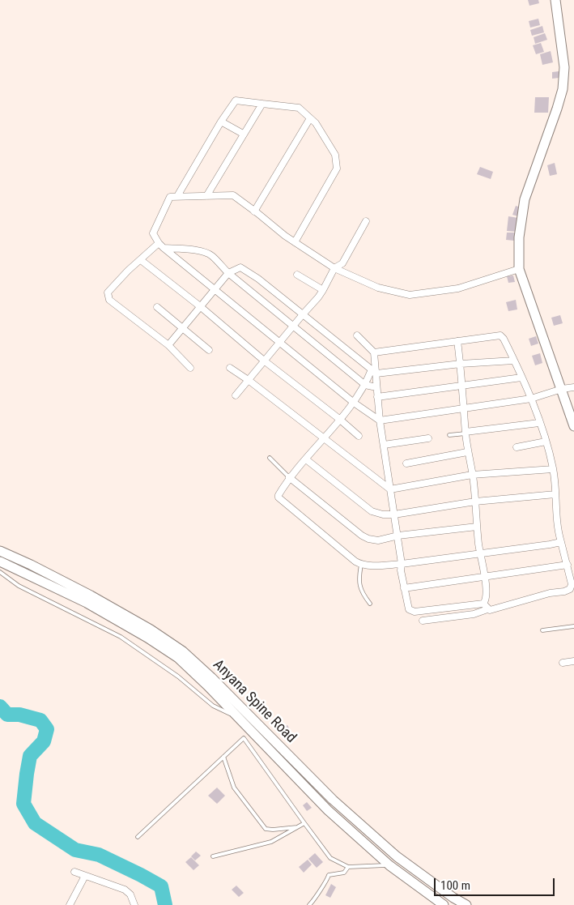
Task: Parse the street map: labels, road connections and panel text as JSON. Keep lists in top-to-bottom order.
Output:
{
  "streets": {
    "main road": ["Anyana Spine Road"]
  },
  "scale_bar": "100 m"
}
